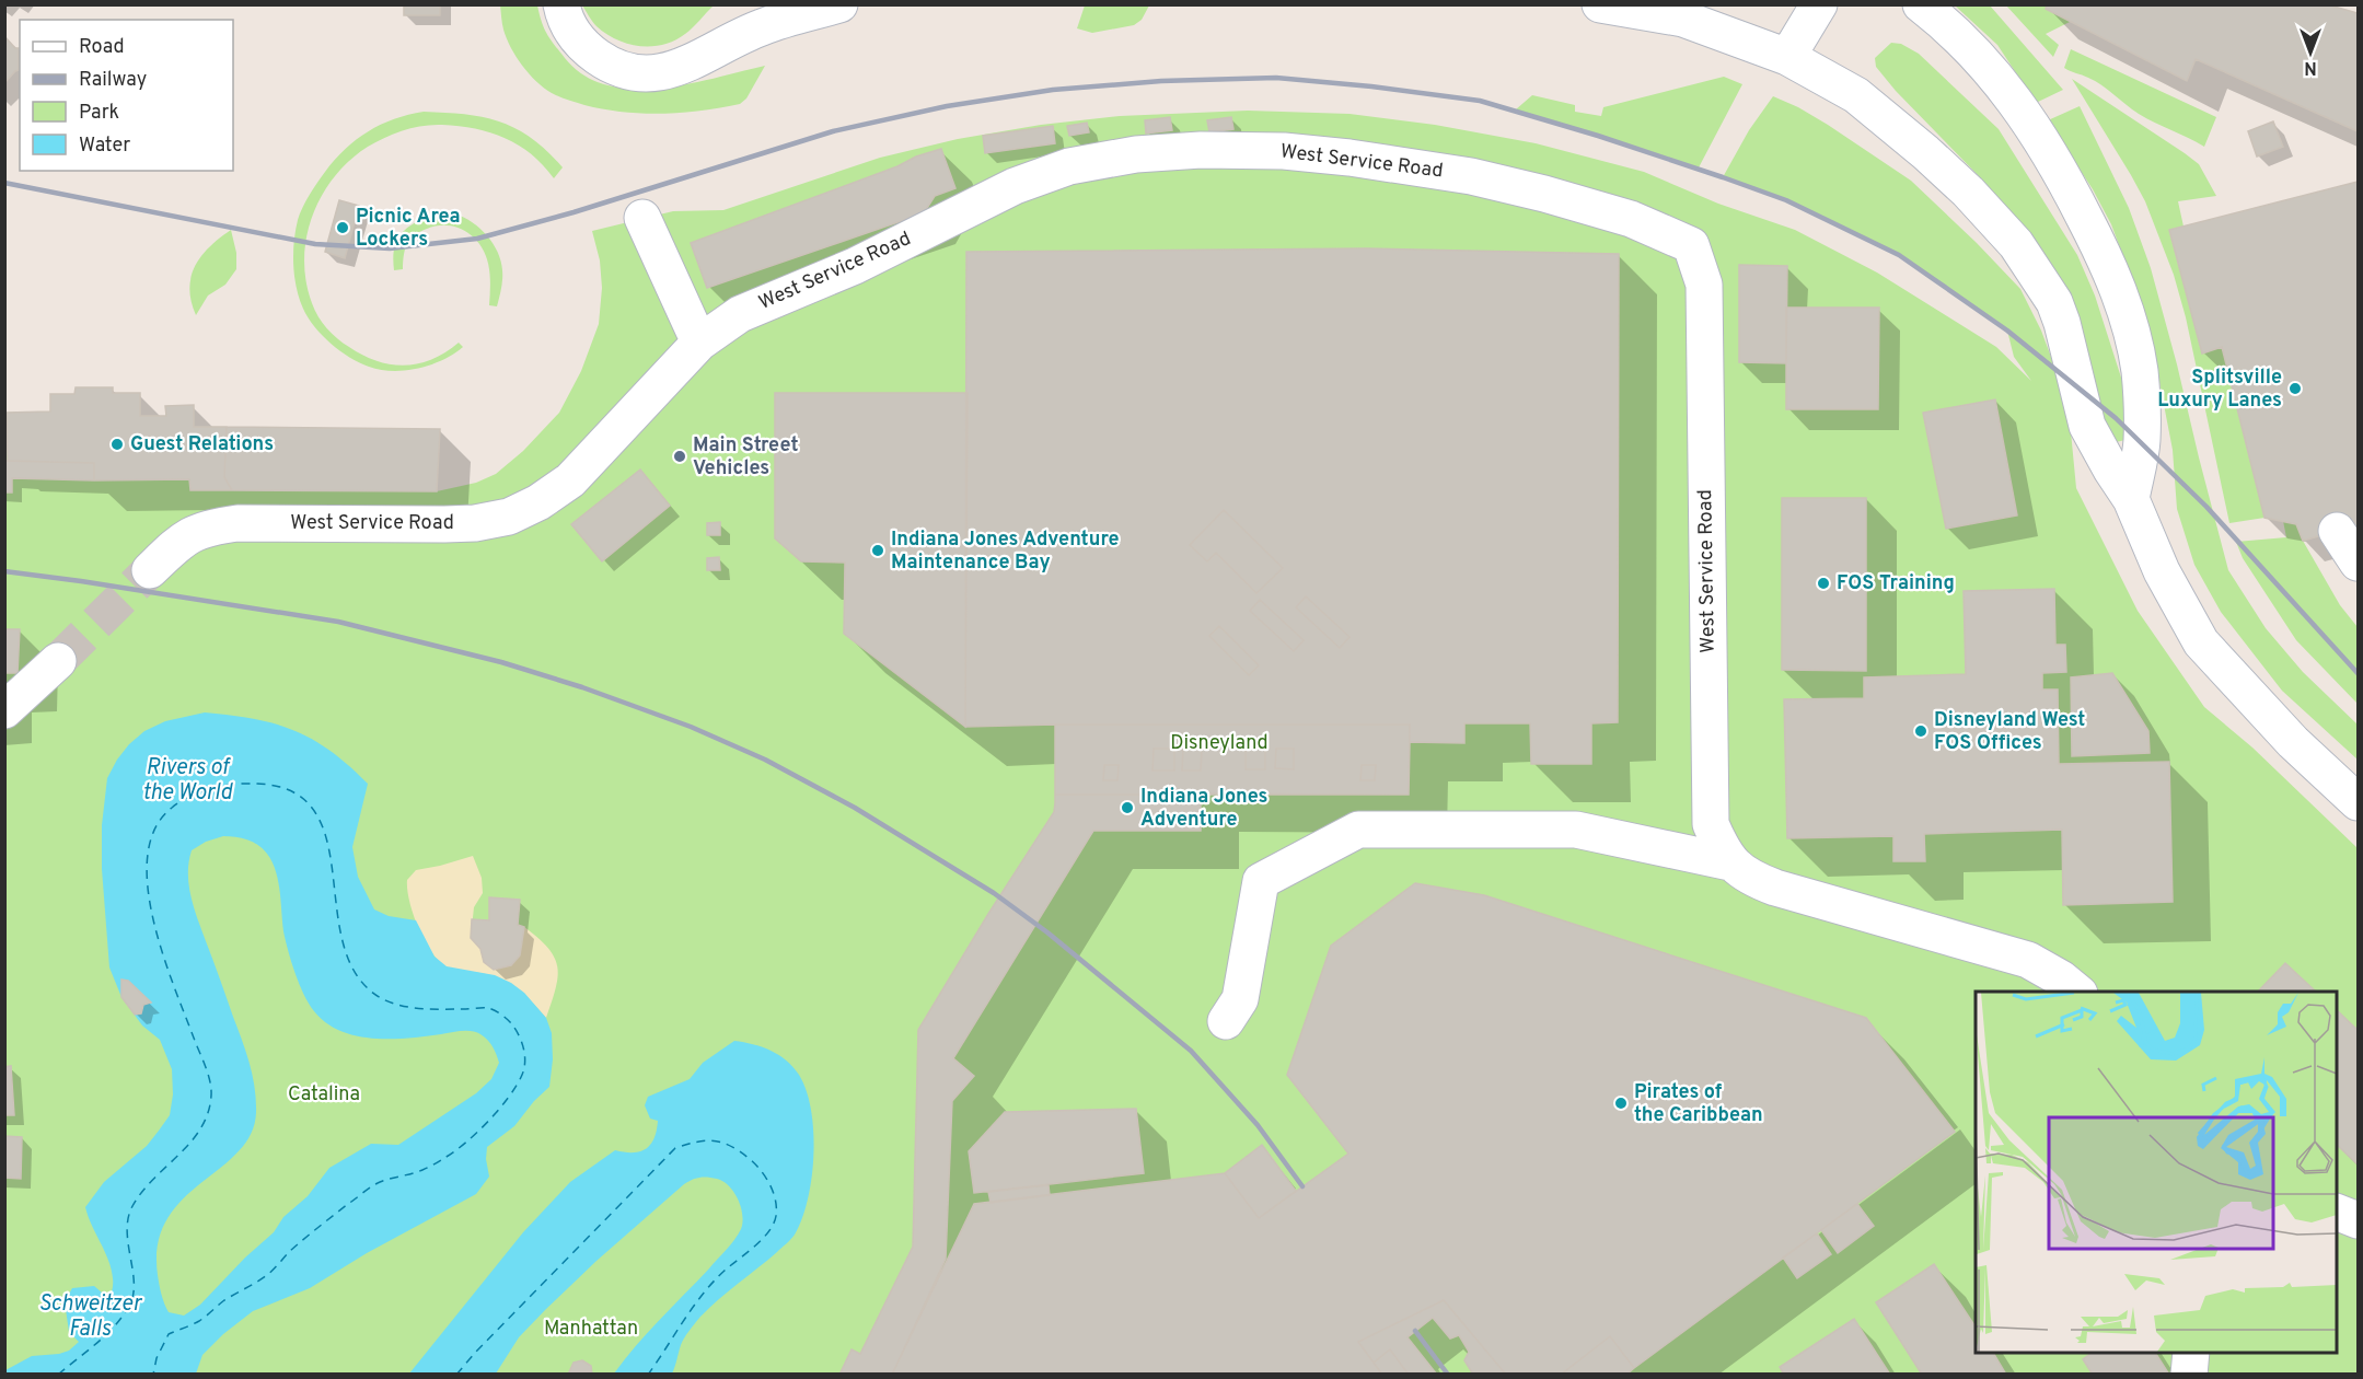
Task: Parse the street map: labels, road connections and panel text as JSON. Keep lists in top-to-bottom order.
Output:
{
  "streets": {
    "lane": ["West Service Road"]
  },
  "water": ["Rivers of the World", "Schweitzer Falls"],
  "parks": ["Disneyland", "Catalina", "Manhattan"],
  "places": [
    "Picnic Area Lockers",
    "Splitsville Luxury Lanes",
    "Guest Relations",
    "Main Street Vehicles",
    "Indiana Jones Adventure Maintenance Bay",
    "FOS Training",
    "Disneyland West FOS Offices",
    "Indiana Jones Adventure",
    "Pirates of the Caribbean"
  ],
  "legend": [
    "Road",
    "Railway",
    "Park",
    "Water"
  ],
  "north": "bottom"
}
